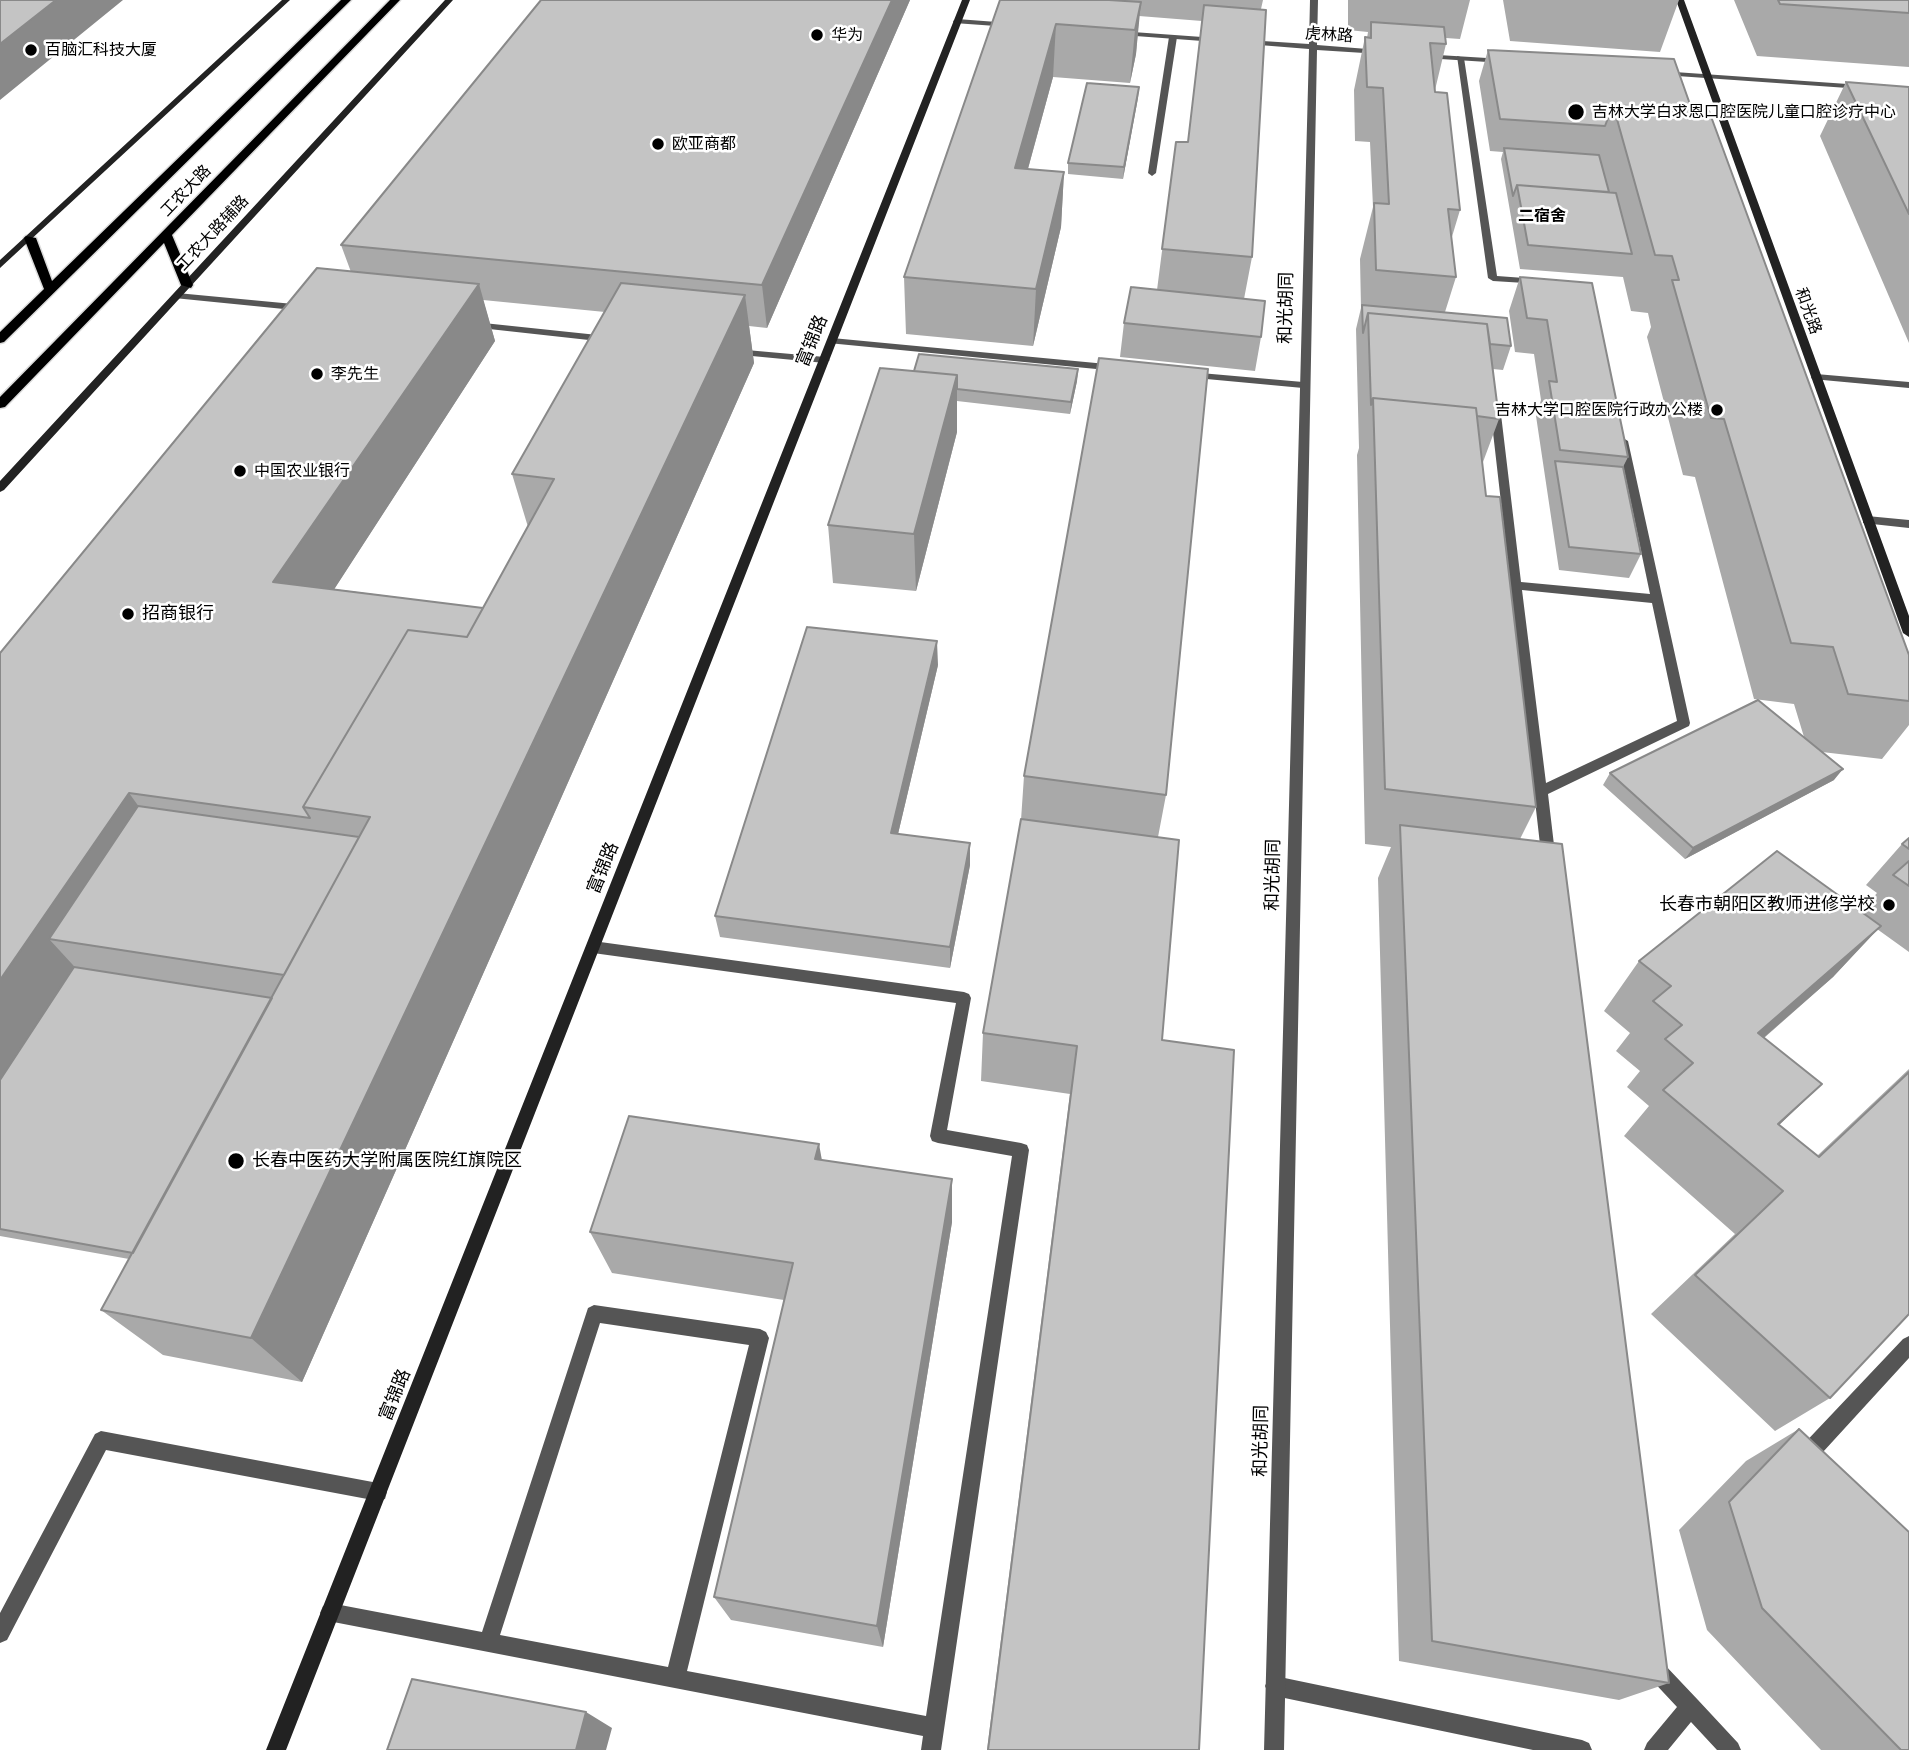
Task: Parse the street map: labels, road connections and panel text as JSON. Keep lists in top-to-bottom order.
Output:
{
  "streets": {
    "main road": ["工农大路"],
    "street": [
      "虎林路",
      "工农大路辅路",
      "和光胡同",
      "和光路",
      "富锦路"
    ]
  },
  "crossings": [
    ["虎林路", "和光胡同"]
  ],
  "districts": ["二宿舍"],
  "places": [
    "华为",
    "百脑汇科技大厦",
    "吉林大学白求恩口腔医院儿童口腔诊疗中心",
    "欧亚商都",
    "李先生",
    "吉林大学口腔医院行政办公楼",
    "中国农业银行",
    "招商银行",
    "长春市朝阳区教师进修学校",
    "长春中医药大学附属医院红旗院区"
  ]
}
